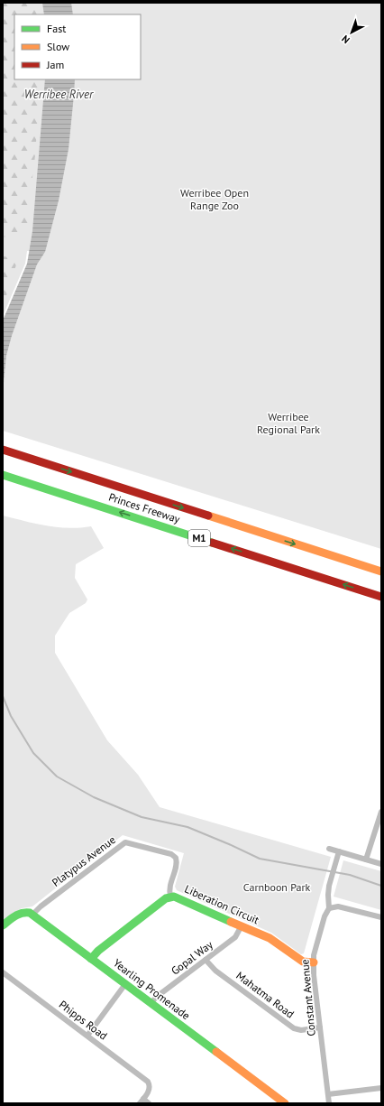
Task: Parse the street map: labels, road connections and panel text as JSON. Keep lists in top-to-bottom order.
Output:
{
  "streets": {
    "main road": [
      "Princes Freeway",
      "M1",
      "Liberation Circuit",
      "Yearling Promenade"
    ],
    "street": [
      "Platypus Avenue",
      "Gopal Way",
      "Mahatma Road",
      "Constant Avenue",
      "Phipps Road"
    ]
  },
  "crossings": [
    ["Platypus Avenue", "Liberation Circuit"],
    ["Platypus Avenue", "Yearling Promenade"],
    ["Liberation Circuit", "Gopal Way"],
    ["Liberation Circuit", "Yearling Promenade"],
    ["Liberation Circuit", "Constant Avenue"],
    ["Gopal Way", "Yearling Promenade"],
    ["Gopal Way", "Mahatma Road"],
    ["Mahatma Road", "Constant Avenue"]
  ],
  "water": ["Werribee River"],
  "parks": ["Werribee Open Range Zoo", "Werribee Regional Park", "Carnboon Park"],
  "legend": ["Fast", "Slow", "Jam"],
  "north": "bottom left"
}
